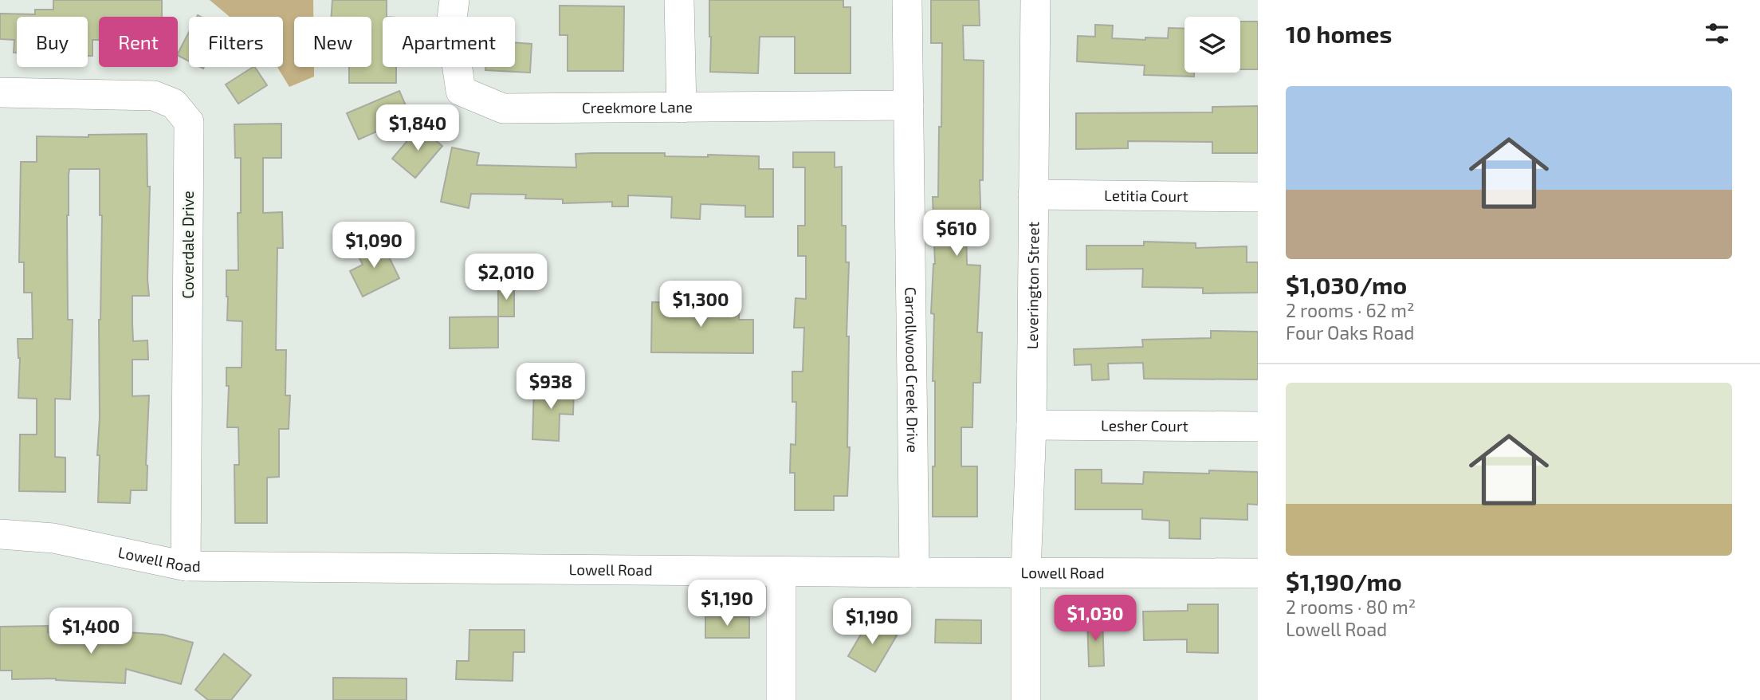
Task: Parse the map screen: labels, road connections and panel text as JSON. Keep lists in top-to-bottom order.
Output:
{
  "streets": {
    "street": [
      "Creekmore Lane",
      "Letitia Court",
      "Coverdale Drive",
      "Leverington Street",
      "Carrollwood Creek Drive",
      "Lesher Court",
      "Lowell Road"
    ]
  },
  "crossings": [
    ["Creekmore Lane", "Carrollwood Creek Drive"],
    ["Letitia Court", "Leverington Street"],
    ["Coverdale Drive", "Lowell Road"],
    ["Leverington Street", "Lesher Court"],
    ["Leverington Street", "Lowell Road"],
    ["Carrollwood Creek Drive", "Lowell Road"]
  ],
  "page": {
    "heading": "10 homes",
    "chip": [
      "Buy",
      "Rent",
      "Filters",
      "New",
      "Apartment"
    ],
    "list": [
      {
        "name": "$1,030/mo",
        "note": "2 rooms · 62 m² · Four Oaks Road"
      },
      {
        "name": "$1,190/mo",
        "note": "2 rooms · 80 m² · Lowell Road"
      }
    ],
    "price": [
      "$1,840",
      "$610",
      "$1,090",
      "$2,010",
      "$1,300",
      "$938",
      "$1,190",
      "$1,030",
      "$1,190",
      "$1,400"
    ]
  }
}
